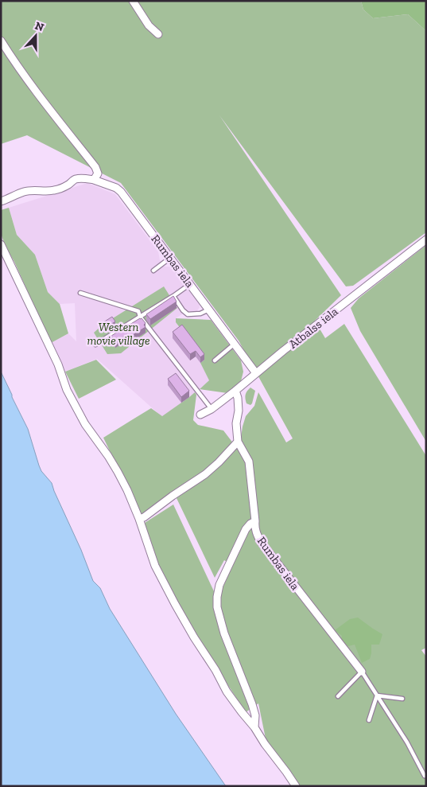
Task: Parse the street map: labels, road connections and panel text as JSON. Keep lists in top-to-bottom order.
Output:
{
  "streets": {
    "street": ["Rumbas iela", "Atbalss iela"]
  },
  "crossings": [
    ["Rumbas iela", "Atbalss iela"]
  ],
  "parks": ["Western movie village"],
  "north": "top"
}
